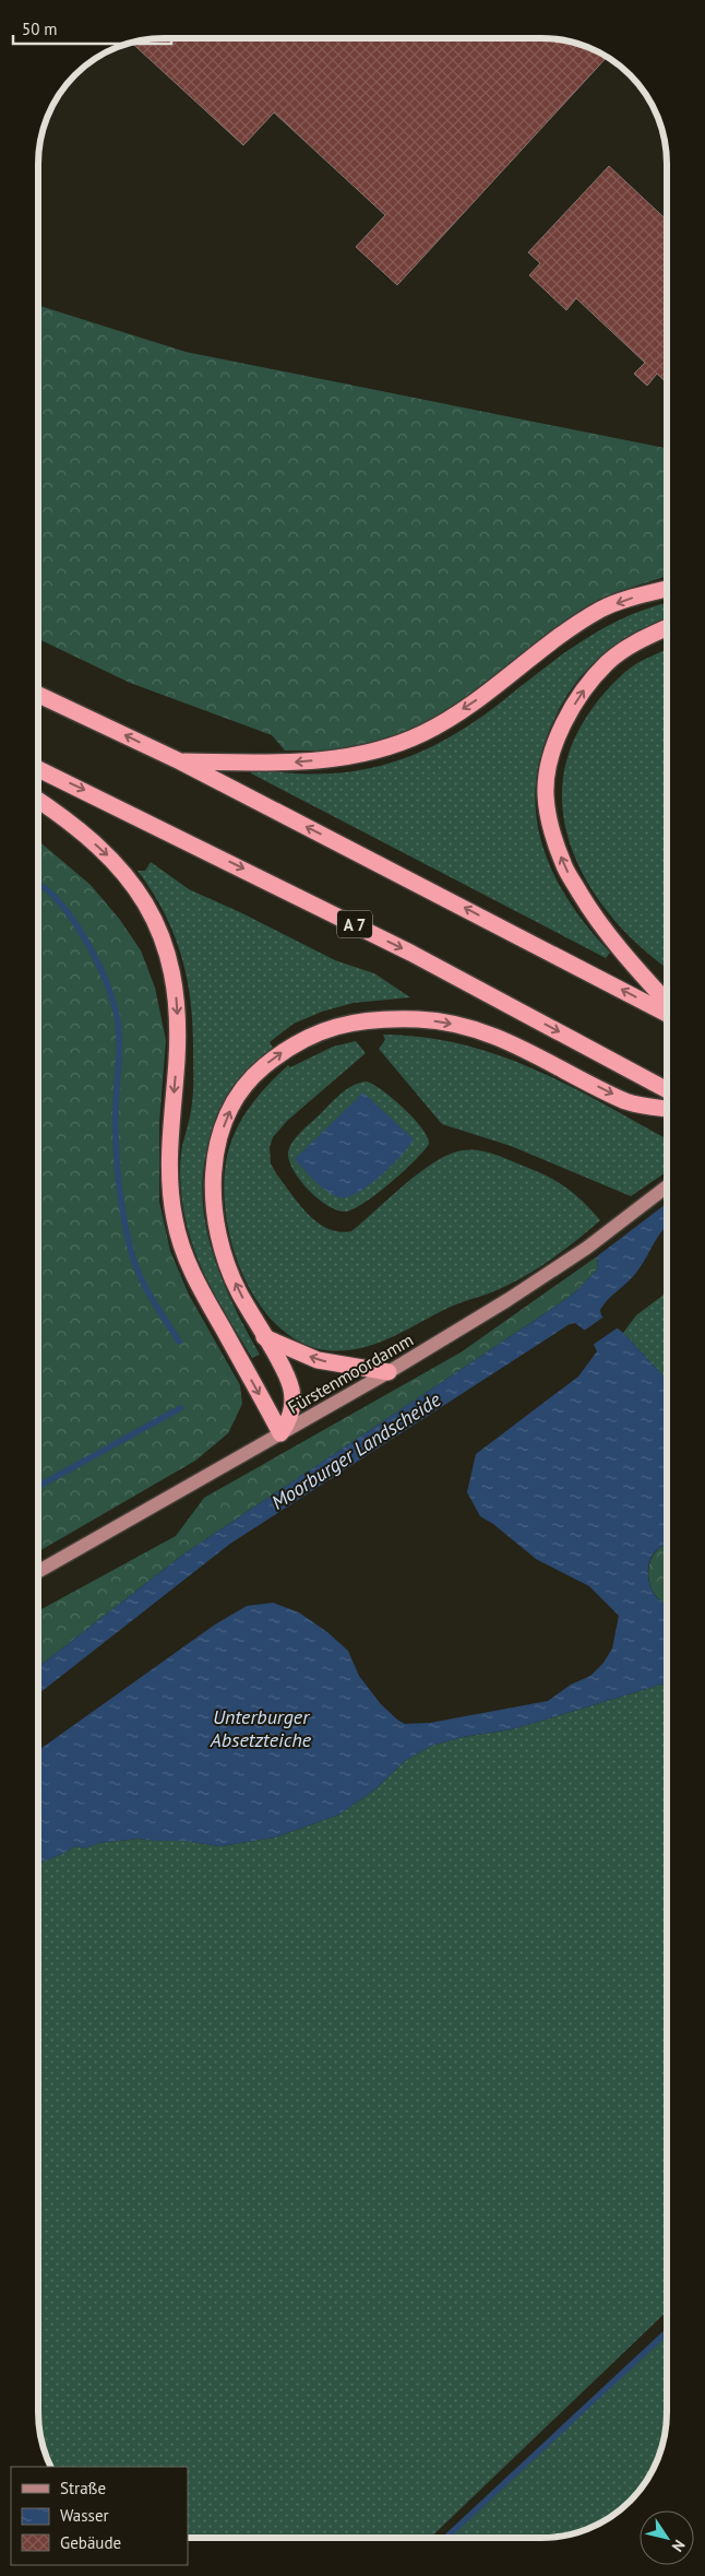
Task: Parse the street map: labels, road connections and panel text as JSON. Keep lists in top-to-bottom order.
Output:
{
  "streets": {
    "highway": ["A 7"],
    "main road": ["Fürstenmoordamm"]
  },
  "water": ["Moorburger Landscheide", "Unterburger Absetzteiche"],
  "legend": ["Straße", "Wasser", "Gebäude"],
  "scale_bar": "50 m",
  "north": "bottom right"
}
